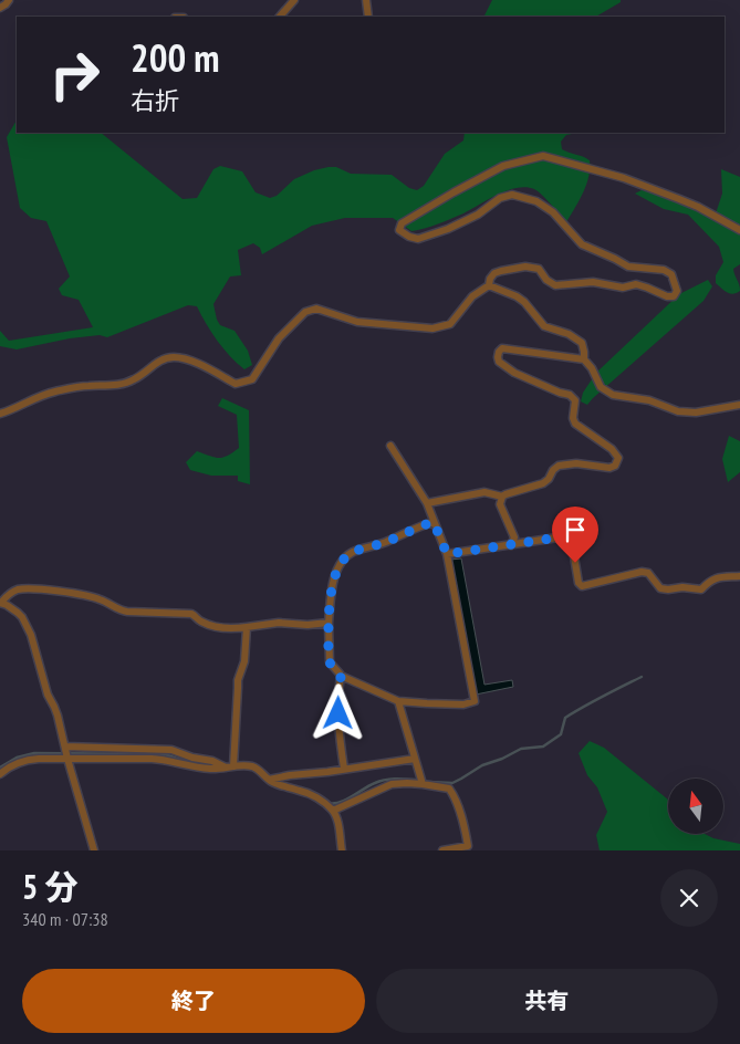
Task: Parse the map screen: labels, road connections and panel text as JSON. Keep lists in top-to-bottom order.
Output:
{
  "north": "top",
  "page": {
    "turn": ["200 m", "右折"],
    "heading": ["5 分", "340 m · 07:38"],
    "buttons": ["終了", "共有"]
  }
}
